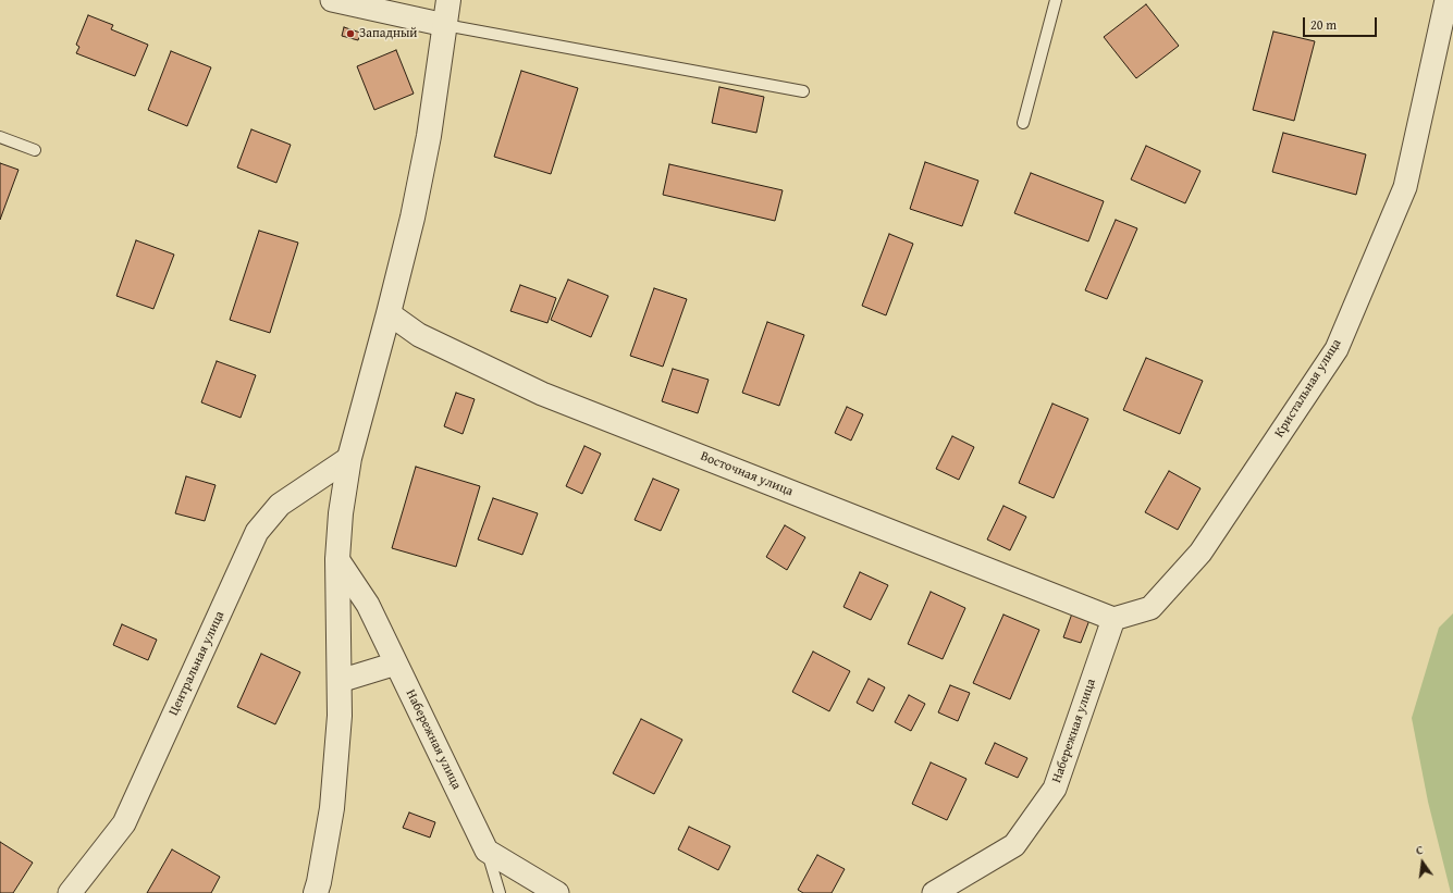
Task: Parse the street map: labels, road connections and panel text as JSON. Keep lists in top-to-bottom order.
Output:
{
  "streets": {
    "street": [
      "Кристальная улица",
      "Восточная улица",
      "Центральная улица",
      "Набережная улица"
    ]
  },
  "crossings": [
    ["Кристальная улица", "Восточная улица"],
    ["Кристальная улица", "Набережная улица"],
    ["Восточная улица", "Набережная улица"]
  ],
  "places": ["Западный"],
  "scale_bar": "20 m",
  "north": "top"
}
